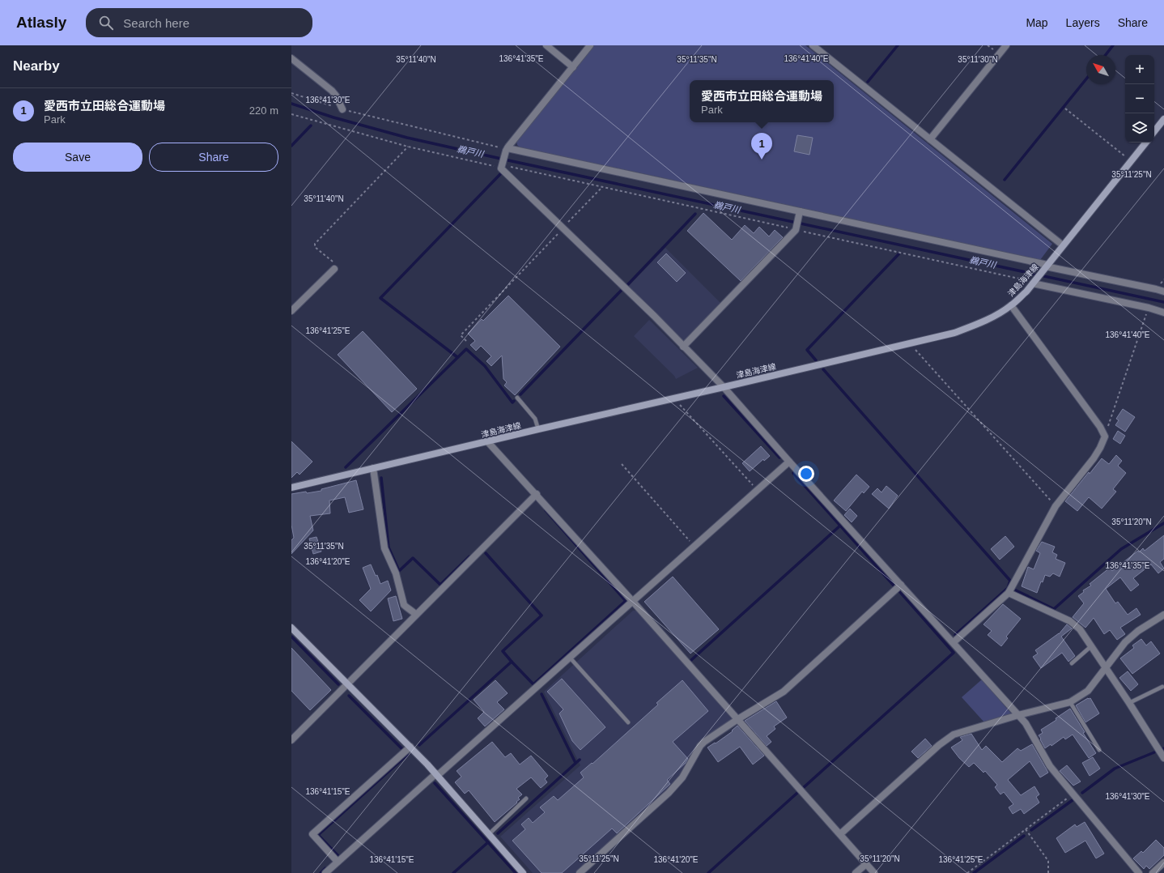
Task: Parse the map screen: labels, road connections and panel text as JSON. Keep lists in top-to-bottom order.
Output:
{
  "streets": {
    "main road": ["津島海津線"]
  },
  "water": ["鵜戸川"],
  "north": "top left",
  "page": {
    "header": "Atlasly",
    "search": "Search here",
    "nav": ["Map", "Layers", "Share"],
    "heading": "Nearby",
    "map_buttons": ["+", "−"],
    "popup": ["愛西市立田総合運動場", "Park"],
    "list": [
      {
        "mark": "1",
        "name": "愛西市立田総合運動場",
        "note": "Park",
        "value": "220 m"
      }
    ],
    "buttons": ["Save", "Share"],
    "pins": "1"
  },
  "coordinates": [
    "136°41'40\"E",
    "136°41'35\"E",
    "35°11'40\"N",
    "35°11'35\"N",
    "35°11'30\"N",
    "136°41'30\"E",
    "35°11'25\"N",
    "136°41'25\"E",
    "35°11'20\"N",
    "136°41'20\"E",
    "136°41'15\"E"
  ]
}
